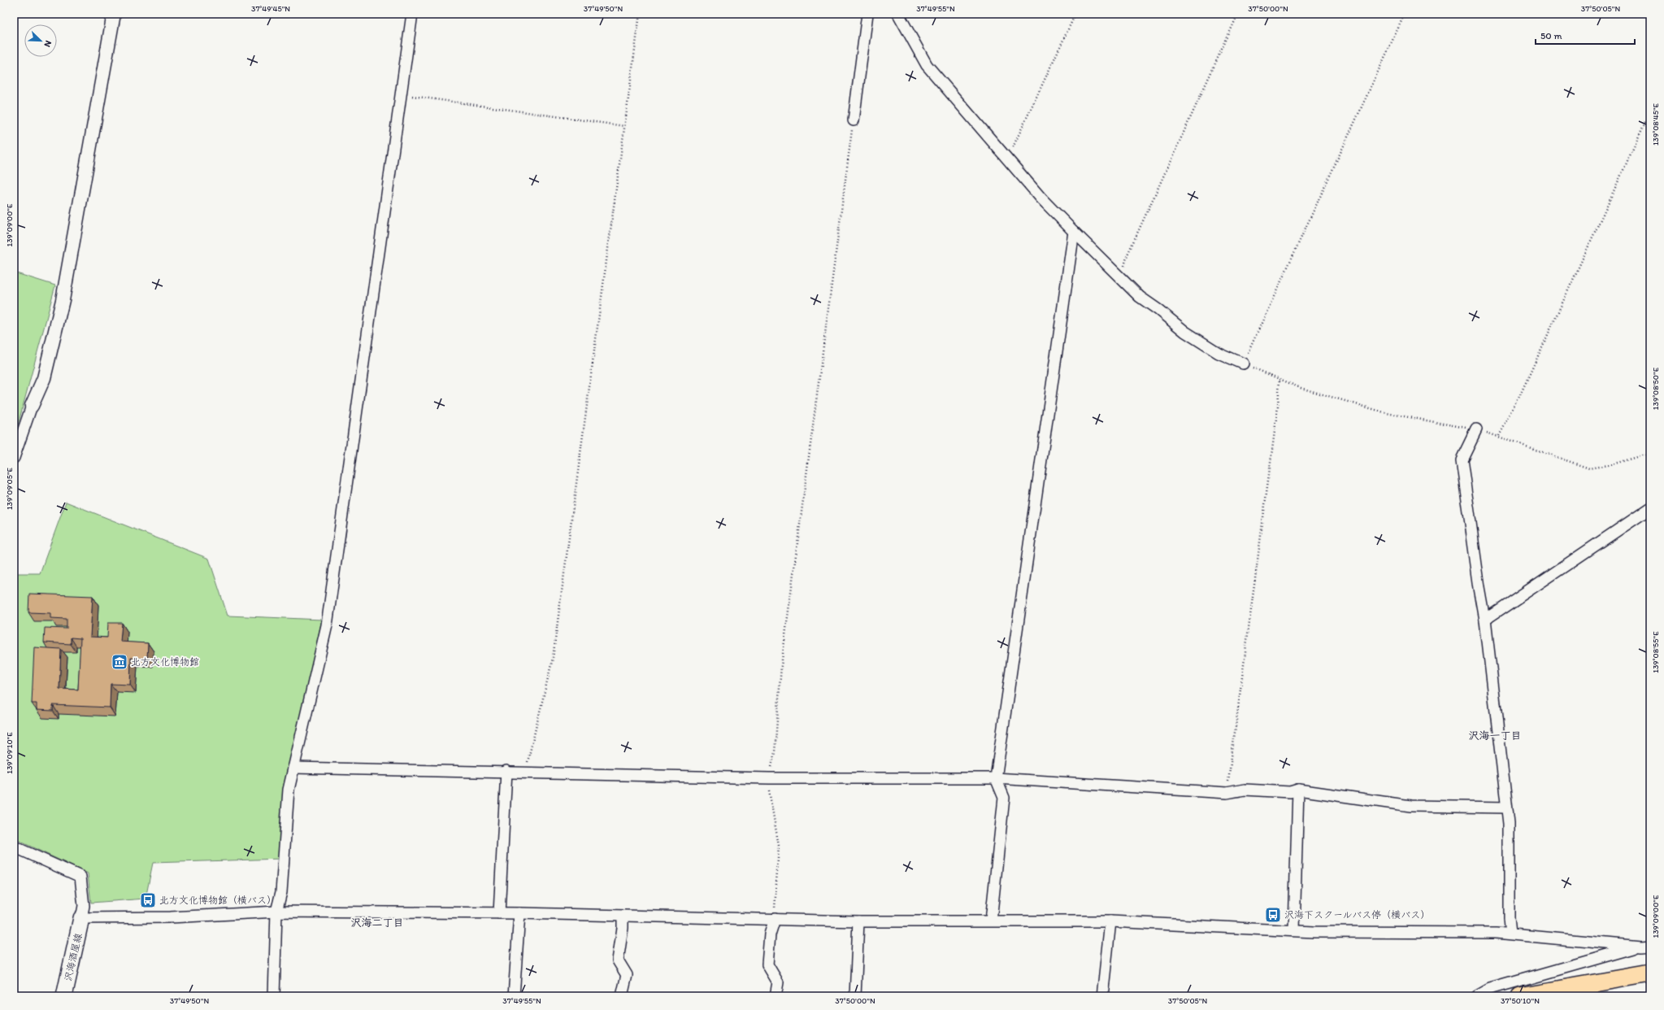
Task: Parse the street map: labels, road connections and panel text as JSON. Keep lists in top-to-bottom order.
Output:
{
  "streets": {
    "main road": ["沢海酒屋線"]
  },
  "districts": ["沢海一丁目", "沢海二丁目"],
  "places": {
    "museum": ["北方文化博物館"],
    "bus stop": ["北方文化博物館（横バス）", "沢海下スクールバス停（横バス）"]
  },
  "scale_bar": "50 m",
  "north": "bottom right",
  "coordinates": [
    "37°49'45\"N",
    "37°49'50\"N",
    "37°49'55\"N",
    "37°50'00\"N",
    "37°50'05\"N",
    "139°08'45\"E",
    "139°09'00\"E",
    "139°08'50\"E",
    "139°09'05\"E",
    "139°08'55\"E",
    "139°09'10\"E",
    "37°50'10\"N"
  ]
}
